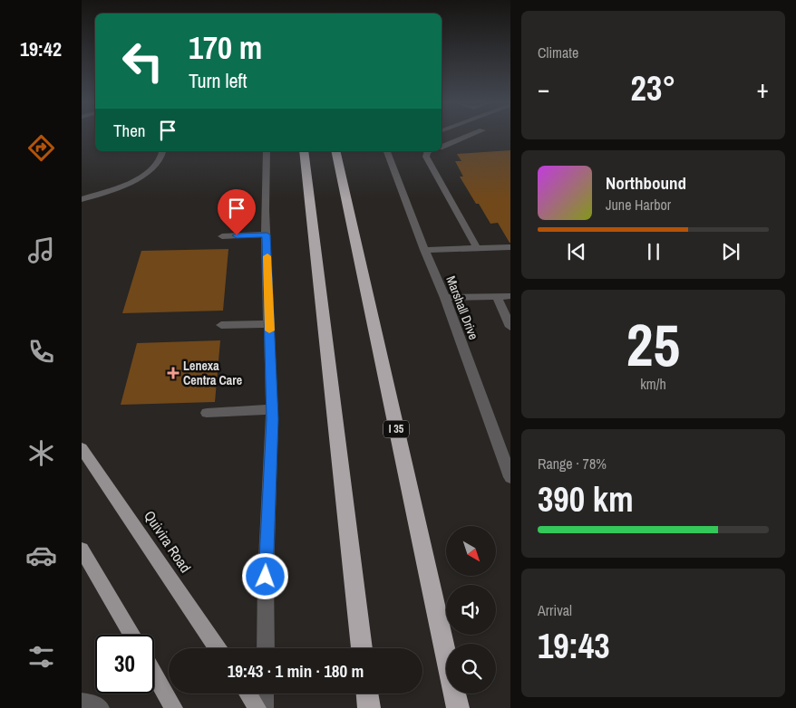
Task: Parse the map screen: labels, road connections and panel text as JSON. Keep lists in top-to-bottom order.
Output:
{
  "streets": {
    "highway": ["I 35"],
    "main road": ["Quivira Road"],
    "street": ["Marshall Drive"]
  },
  "places": {
    "health": ["Lenexa Centra Care"]
  },
  "north": "bottom right",
  "page": {
    "tabs": "19:42",
    "tile": [
      "Climate",
      ["25", "km/h"],
      ["Range · 78%", "390 km"],
      ["Arrival", "19:43"]
    ],
    "turn": ["170 m", "Turn left"],
    "heat": ["−", "23°", "+"],
    "then": "Then",
    "song": ["Northbound", "June Harbor"],
    "limit": "30",
    "trip": "19:43 · 1 min · 180 m"
  }
}
